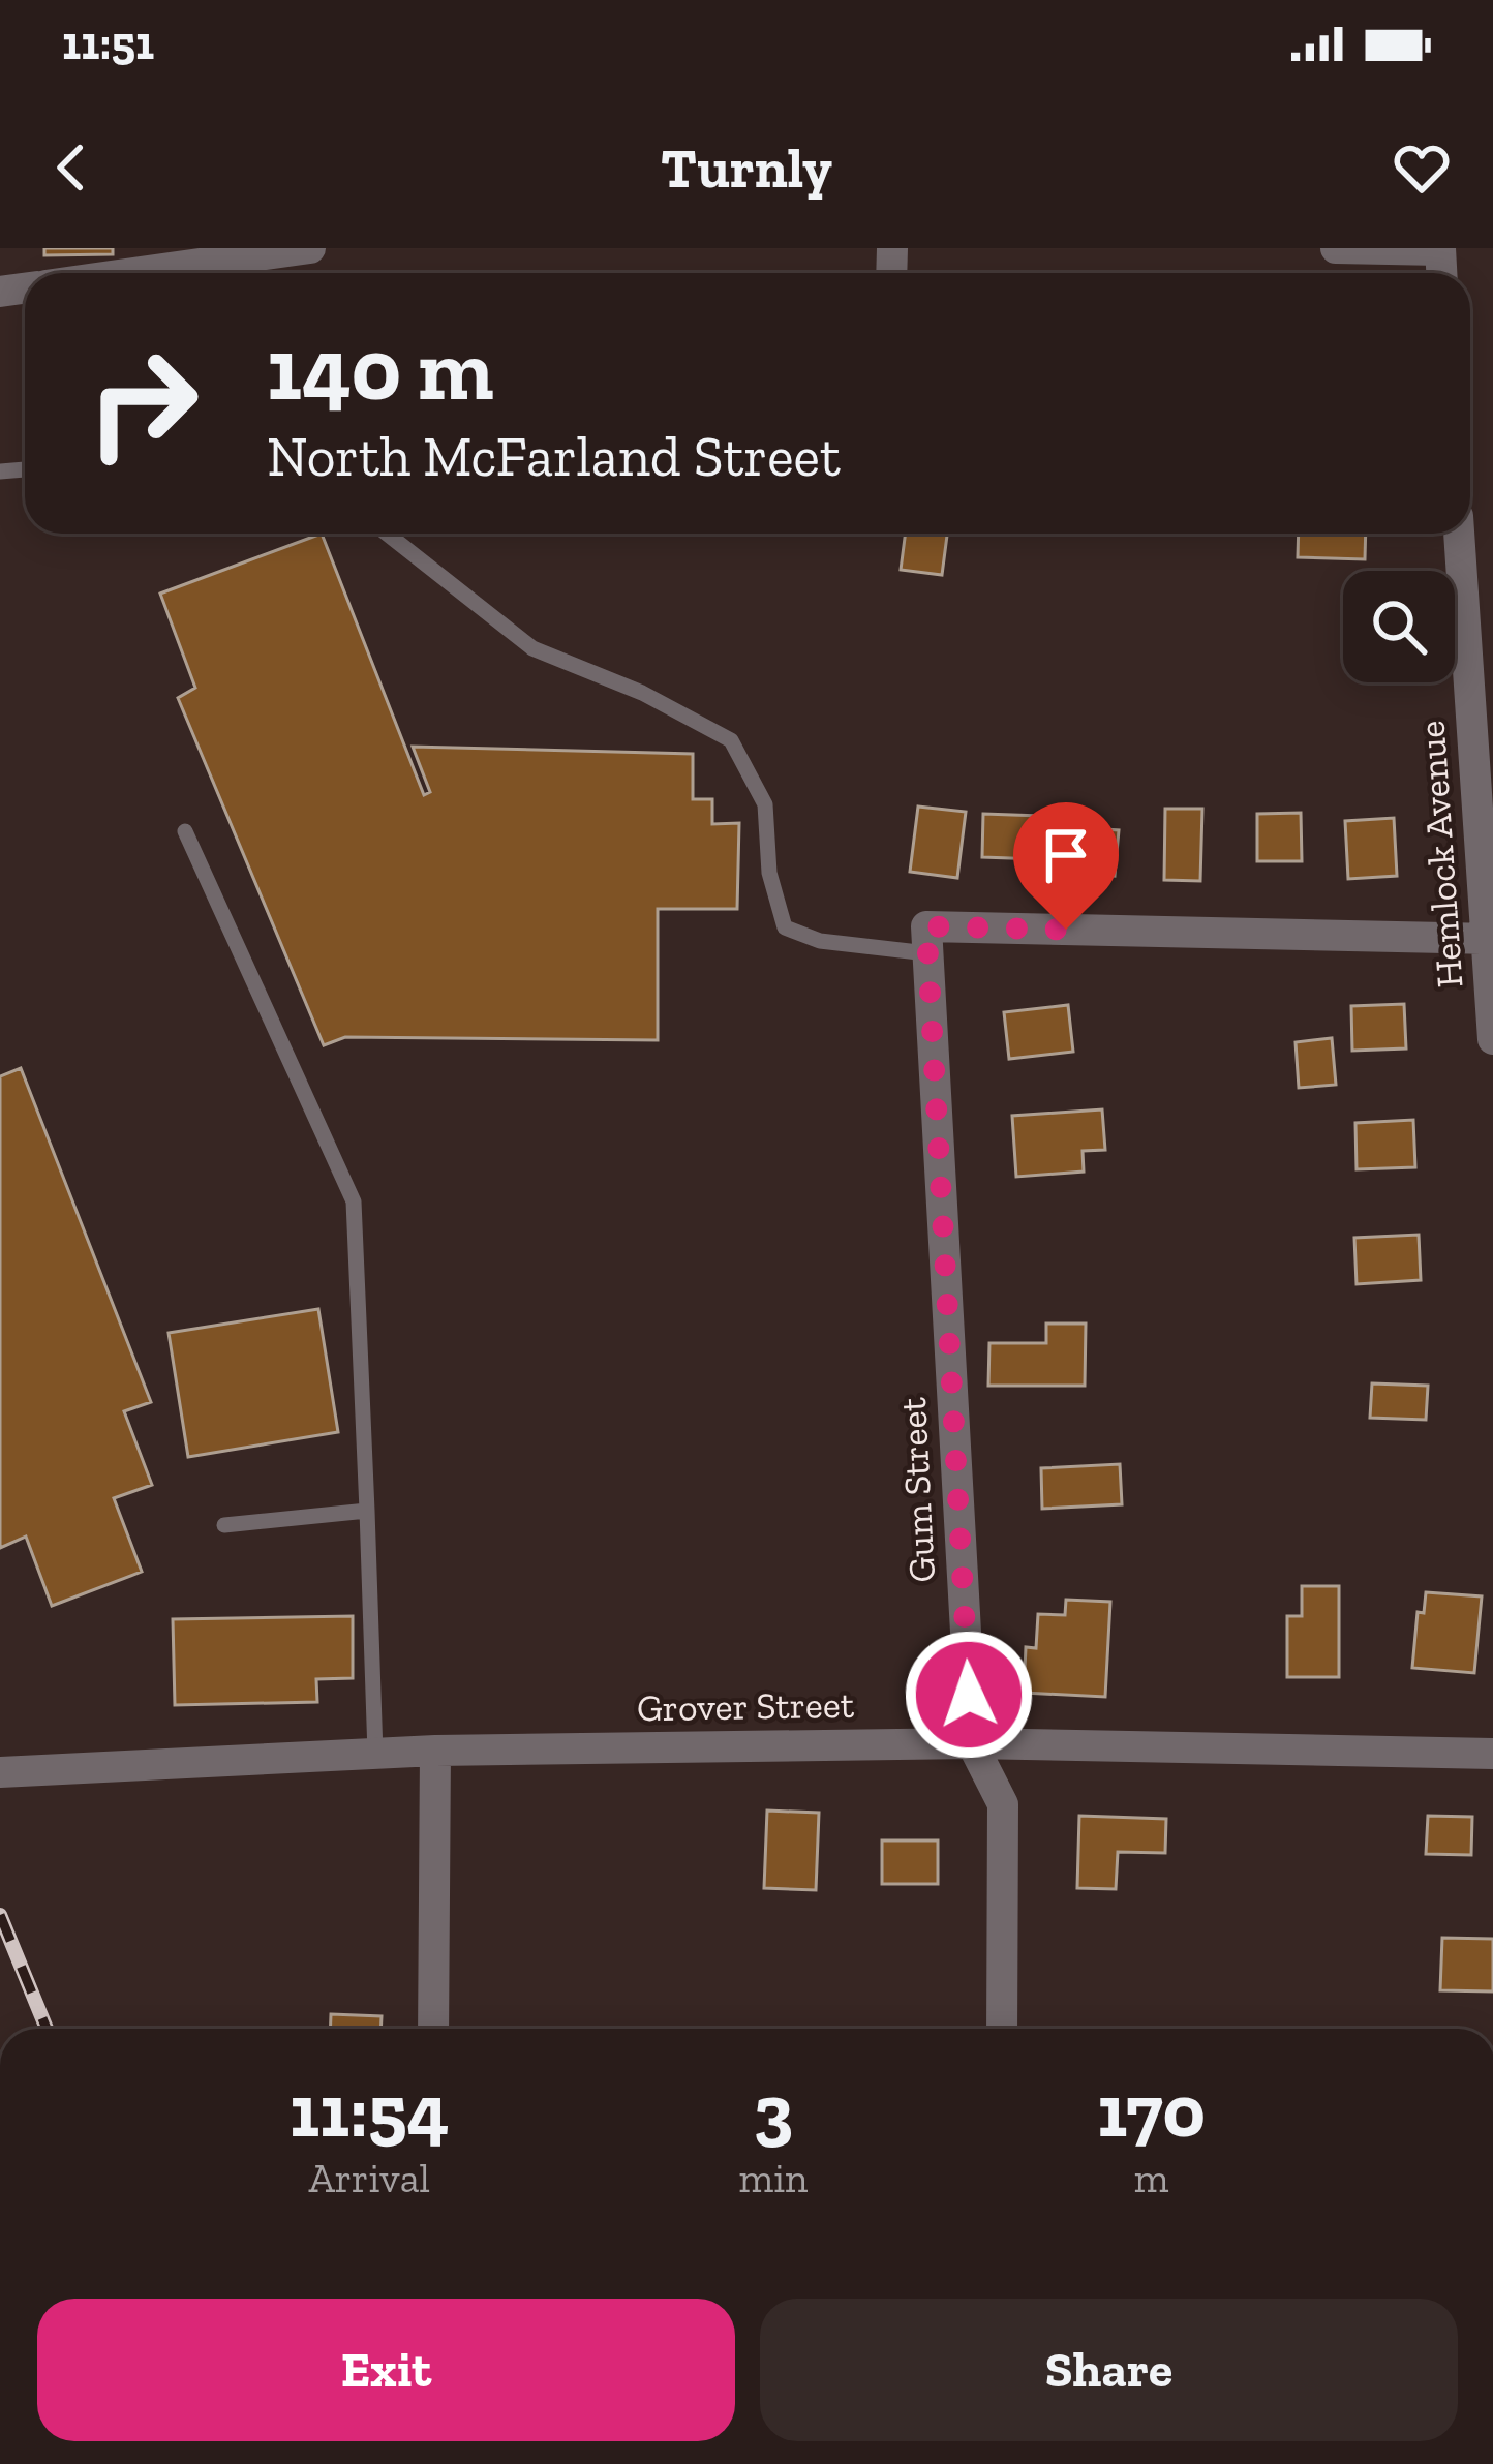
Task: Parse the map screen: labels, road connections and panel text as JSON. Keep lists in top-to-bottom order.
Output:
{
  "streets": {
    "street": ["Hemlock Avenue", "Gum Street", "Grover Street"]
  },
  "crossings": [
    ["Gum Street", "Grover Street"]
  ],
  "page": {
    "status": "11:51",
    "header": "Turnly",
    "turn": ["140 m", "North McFarland Street"],
    "eta": [
      "11:54",
      "Arrival",
      "3",
      "min",
      "170",
      "m"
    ],
    "buttons": ["Exit", "Share"]
  }
}
